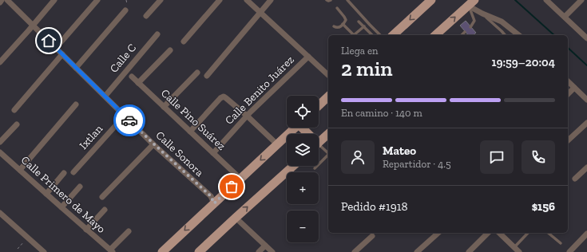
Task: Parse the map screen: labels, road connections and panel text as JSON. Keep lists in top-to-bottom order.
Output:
{
  "streets": {
    "street": [
      "Calle C",
      "Calle Benito Juárez",
      "Calle Pino Suárez",
      "Ixtlan",
      "Calle Sonora",
      "Calle Primero de Mayo"
    ]
  },
  "crossings": [
    ["Calle C", "Calle Sonora"],
    ["Calle Benito Juárez", "Calle Pino Suárez"],
    ["Ixtlan", "Calle Sonora"]
  ],
  "page": {
    "heading": ["2 min", "Llega en", "19:59–20:04"],
    "panel": [
      "Mateo",
      "Repartidor · 4.5",
      "Pedido #1918",
      "$156"
    ],
    "bar": "En camino · 140 m",
    "map_buttons": ["+", "−"]
  }
}
